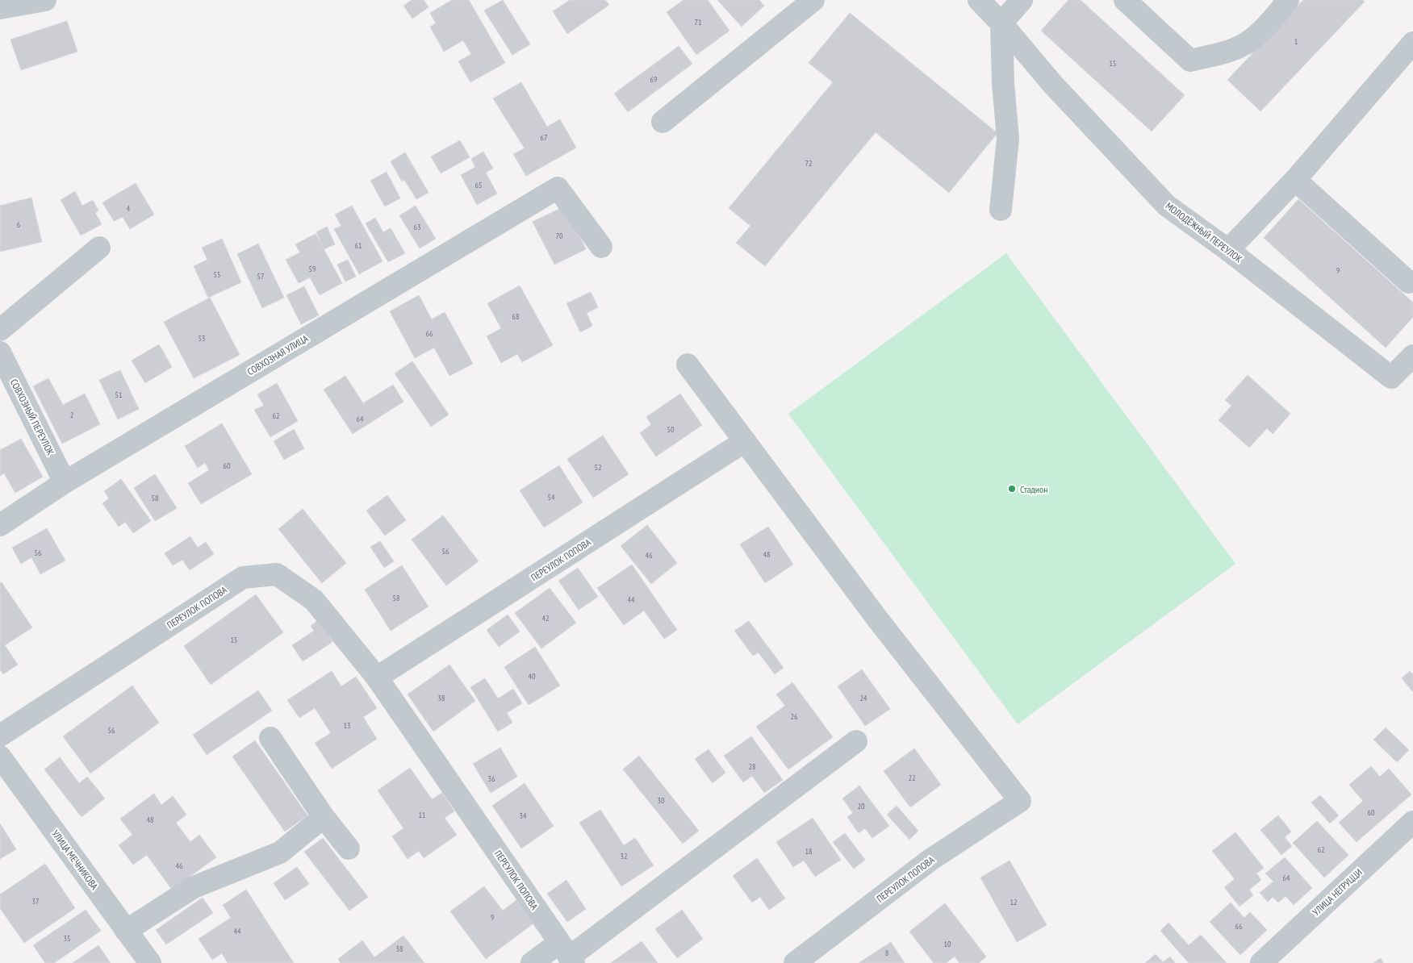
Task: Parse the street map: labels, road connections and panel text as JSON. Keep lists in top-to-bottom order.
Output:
{
  "streets": {
    "street": [
      "МОЛОДЁЖНЫЙ ПЕРЕУЛОК",
      "СОВХОЗНАЯ УЛИЦА",
      "СОВХОЗНЫЙ ПЕРЕУЛОК",
      "ПЕРЕУЛОК ПОПОВА",
      "УЛИЦА МЕЧНИКОВА",
      "УЛИЦА НЕГРУЦЦИ"
    ]
  },
  "crossings": [
    ["СОВХОЗНАЯ УЛИЦА", "СОВХОЗНЫЙ ПЕРЕУЛОК"]
  ],
  "places": ["Стадион"],
  "house_numbers": [
    "71",
    "1",
    "15",
    "69",
    "67",
    "72",
    "65",
    "4",
    "6",
    "63",
    "70",
    "61",
    "59",
    "9",
    "55",
    "57",
    "68",
    "66",
    "53",
    "51",
    "2",
    "62",
    "64",
    "50",
    "60",
    "52",
    "54",
    "58",
    "56",
    "56",
    "48",
    "46",
    "58",
    "44",
    "42",
    "15",
    "40",
    "38",
    "24",
    "26",
    "13",
    "56",
    "28",
    "22",
    "36",
    "30",
    "20",
    "60",
    "11",
    "34",
    "48",
    "62",
    "18",
    "32",
    "46",
    "64",
    "37",
    "12",
    "9",
    "66",
    "44",
    "35",
    "10",
    "38",
    "8"
  ]
}
